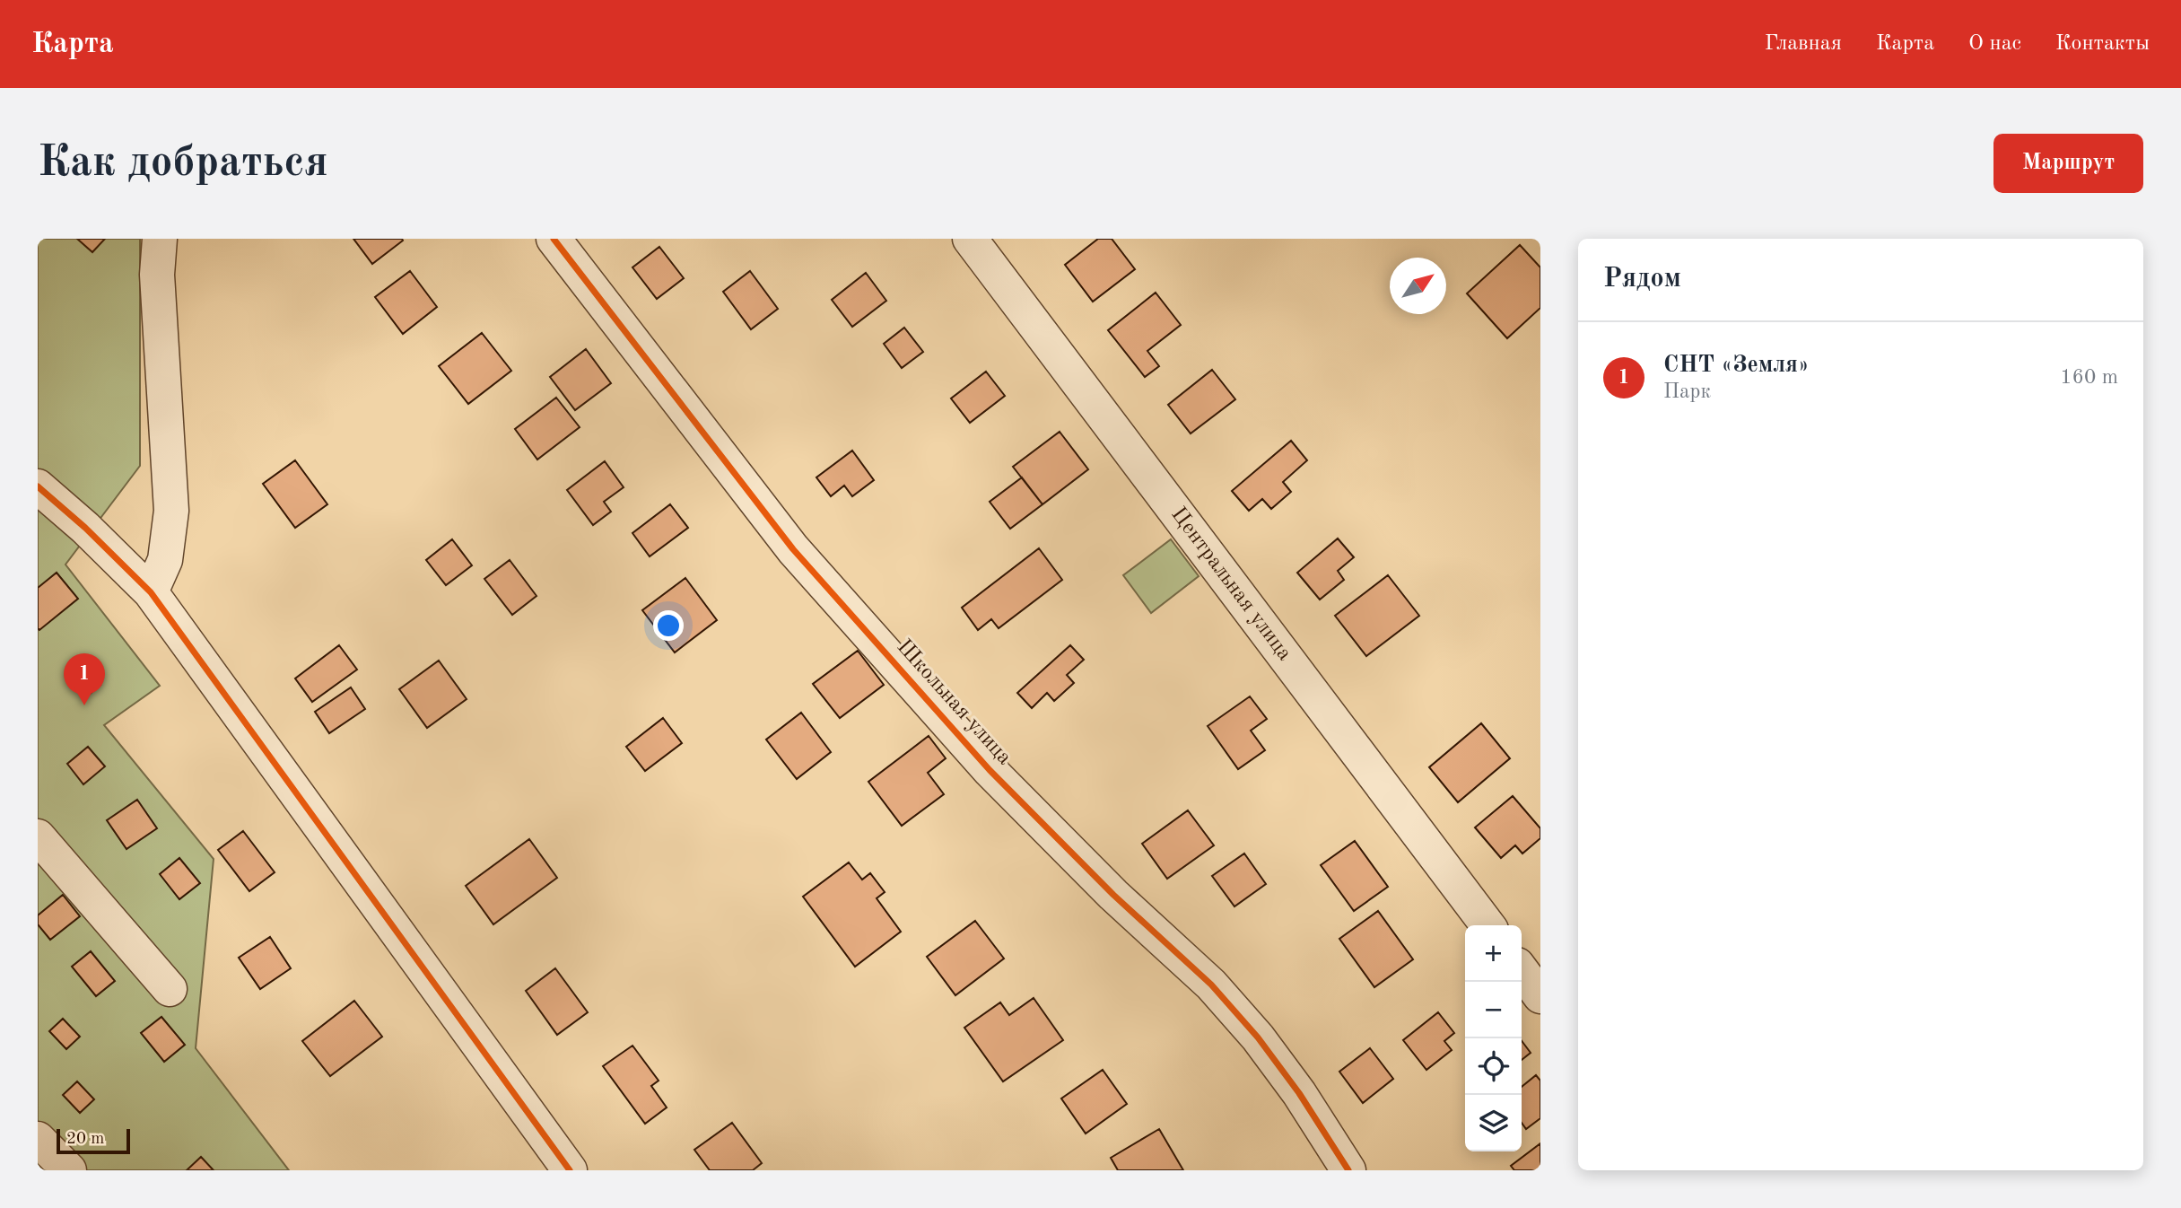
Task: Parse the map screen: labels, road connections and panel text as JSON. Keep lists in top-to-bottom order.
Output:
{
  "streets": {
    "street": ["Центральная улица", "Школьная улица"]
  },
  "scale_bar": "20 m",
  "north": "top right",
  "page": {
    "header": "Карта",
    "nav": [
      "Главная",
      "Карта",
      "О нас",
      "Контакты"
    ],
    "buttons": "Маршрут",
    "title": "Как добраться",
    "heading": "Рядом",
    "list": [
      {
        "mark": "1",
        "name": "СНТ «Земля»",
        "note": "Парк",
        "value": "160 m"
      }
    ],
    "pins": "1",
    "map_buttons": ["+", "−"],
    "scale": "20 m"
  }
}
